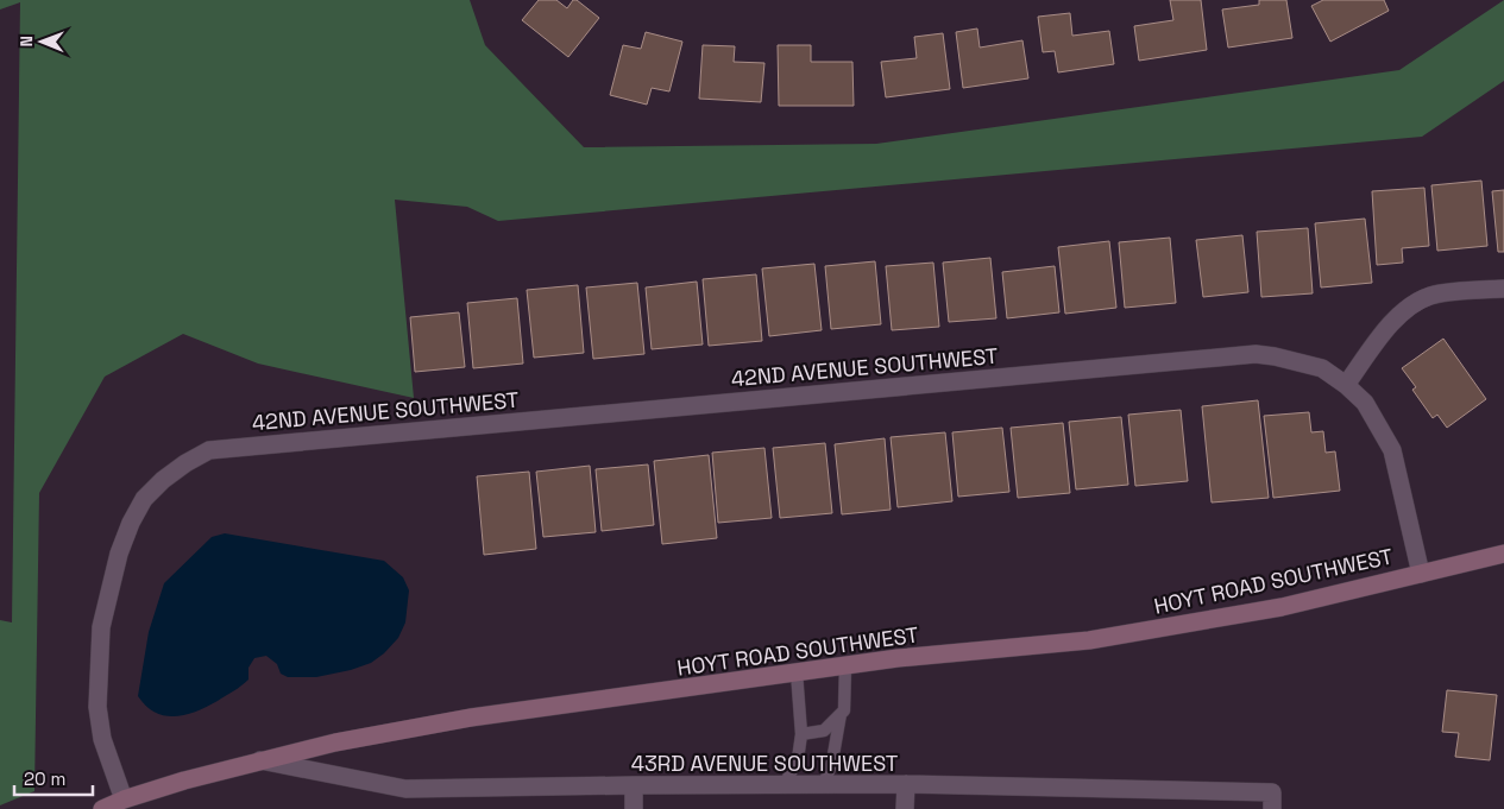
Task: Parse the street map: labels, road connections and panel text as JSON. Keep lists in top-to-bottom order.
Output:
{
  "streets": {
    "main road": ["HOYT ROAD SOUTHWEST"],
    "street": ["42ND AVENUE SOUTHWEST", "43RD AVENUE SOUTHWEST"]
  },
  "crossings": [
    ["42ND AVENUE SOUTHWEST", "HOYT ROAD SOUTHWEST"],
    ["HOYT ROAD SOUTHWEST", "43RD AVENUE SOUTHWEST"]
  ],
  "scale_bar": "20 m",
  "north": "left"
}
